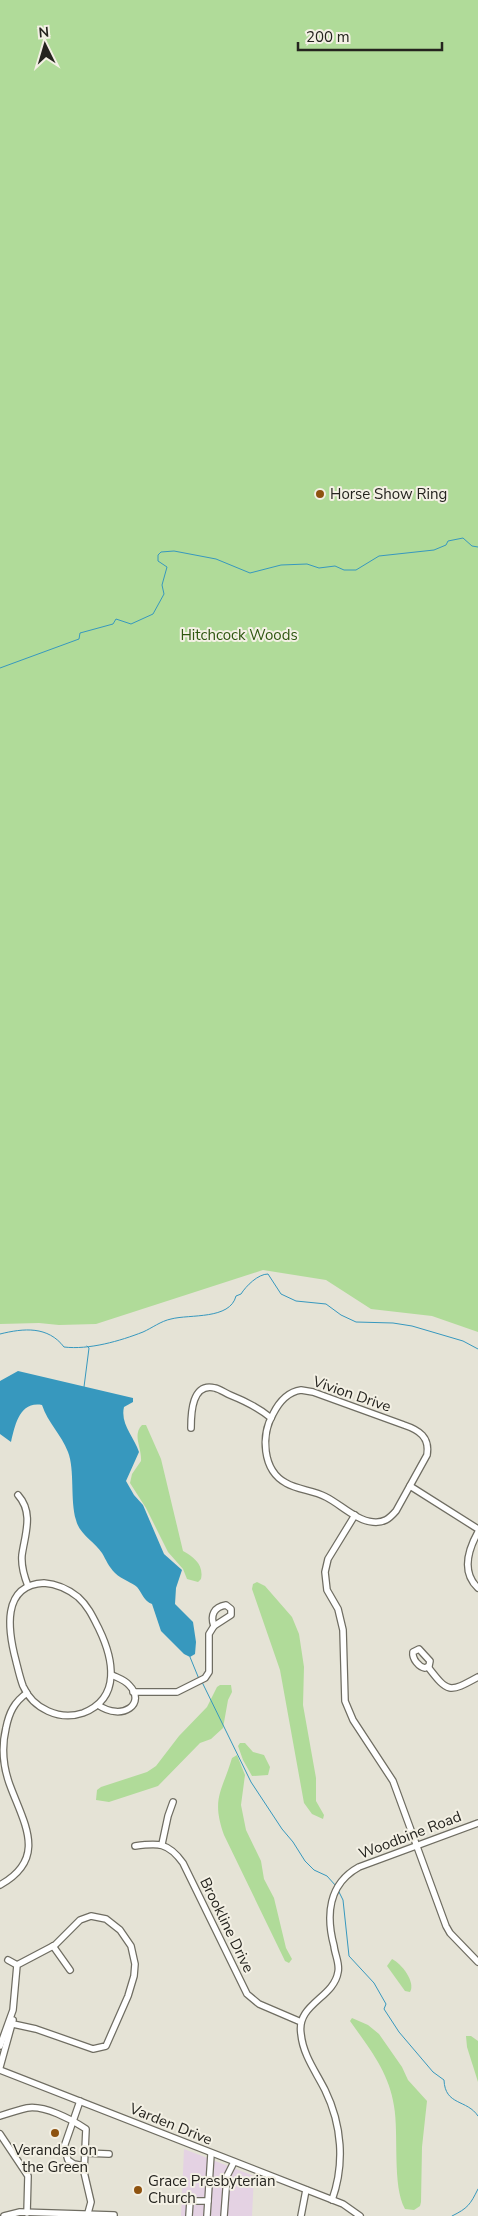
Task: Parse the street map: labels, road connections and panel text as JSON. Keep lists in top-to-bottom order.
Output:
{
  "streets": {
    "street": [
      "Vivion Drive",
      "Woodbine Road",
      "Brookline Drive",
      "Varden Drive"
    ]
  },
  "crossings": [
    ["Woodbine Road", "Brookline Drive"]
  ],
  "parks": ["Hitchcock Woods"],
  "places": ["Horse Show Ring", "Verandas on the Green", "Grace Presbyterian Church"],
  "scale_bar": "200 m",
  "north": "top"
}
